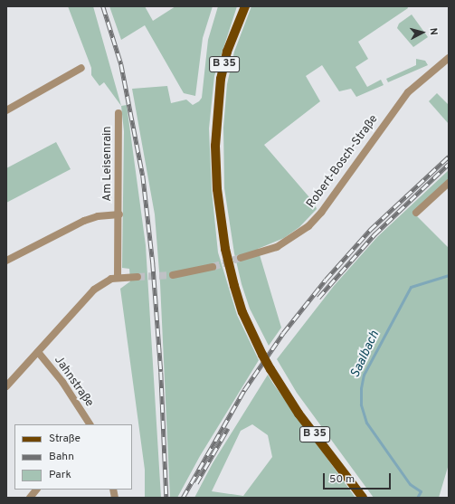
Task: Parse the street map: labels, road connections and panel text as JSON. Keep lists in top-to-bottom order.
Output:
{
  "streets": {
    "main road": ["B 35"],
    "street": ["Robert-Bosch-Straße", "Am Leisenrain", "Jahnstraße"]
  },
  "water": ["Saalbach"],
  "legend": ["Straße", "Bahn", "Park"],
  "scale_bar": "50 m",
  "north": "right"
}
